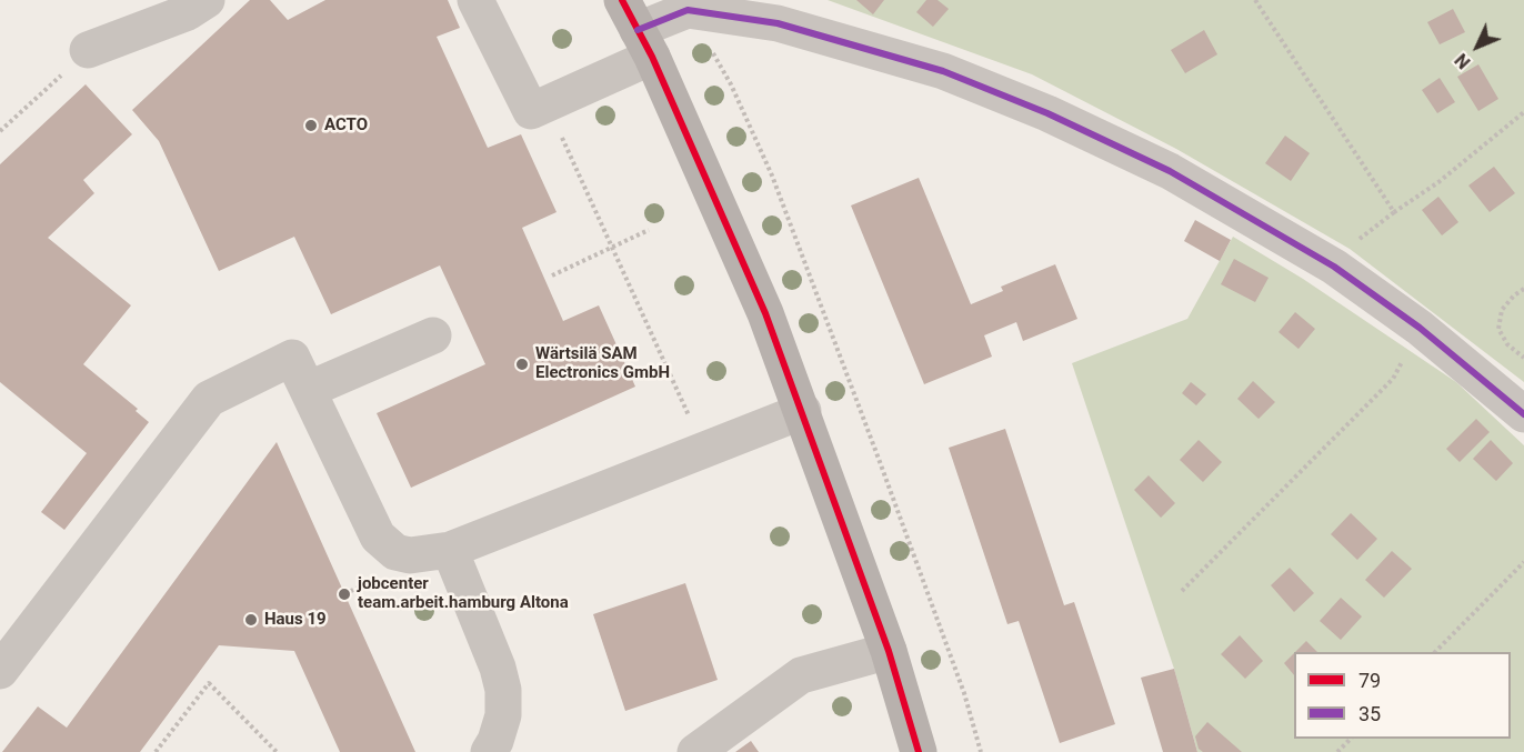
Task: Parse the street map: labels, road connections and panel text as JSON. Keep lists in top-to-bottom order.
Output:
{
  "places": [
    "ACTO",
    "Wärtsilä SAM Electronics GmbH",
    "jobcenter team.arbeit.hamburg Altona",
    "Haus 19"
  ],
  "lines": ["transit line 79", "transit line 35"],
  "legend": ["79", "35"],
  "north": "bottom left"
}
